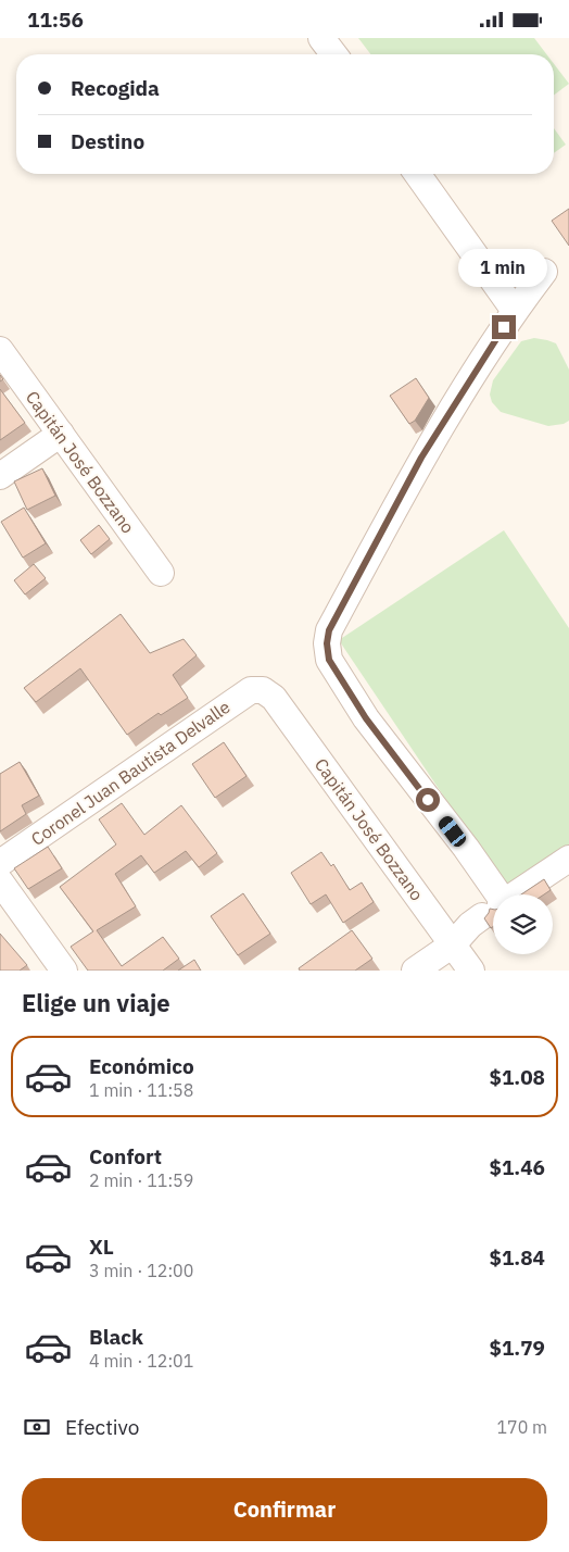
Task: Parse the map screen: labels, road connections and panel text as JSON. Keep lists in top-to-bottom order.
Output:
{
  "streets": {
    "street": ["Capitán José Bozzano", "Coronel Juan Bautista Delvalle"]
  },
  "crossings": [
    ["Capitán José Bozzano", "Coronel Juan Bautista Delvalle"]
  ],
  "page": {
    "status": "11:56",
    "banner": ["Recogida", "Destino"],
    "bubble": "1 min",
    "heading": "Elige un viaje",
    "list": [
      {
        "name": "Económico",
        "note": "1 min · 11:58",
        "value": "$1.08"
      },
      {
        "name": "Confort",
        "note": "2 min · 11:59",
        "value": "$1.46"
      },
      {
        "name": "XL",
        "note": "3 min · 12:00",
        "value": "$1.84"
      },
      {
        "name": "Black",
        "note": "4 min · 12:01",
        "value": "$1.79"
      }
    ],
    "pay": ["Efectivo", "170 m"],
    "buttons": "Confirmar"
  }
}
